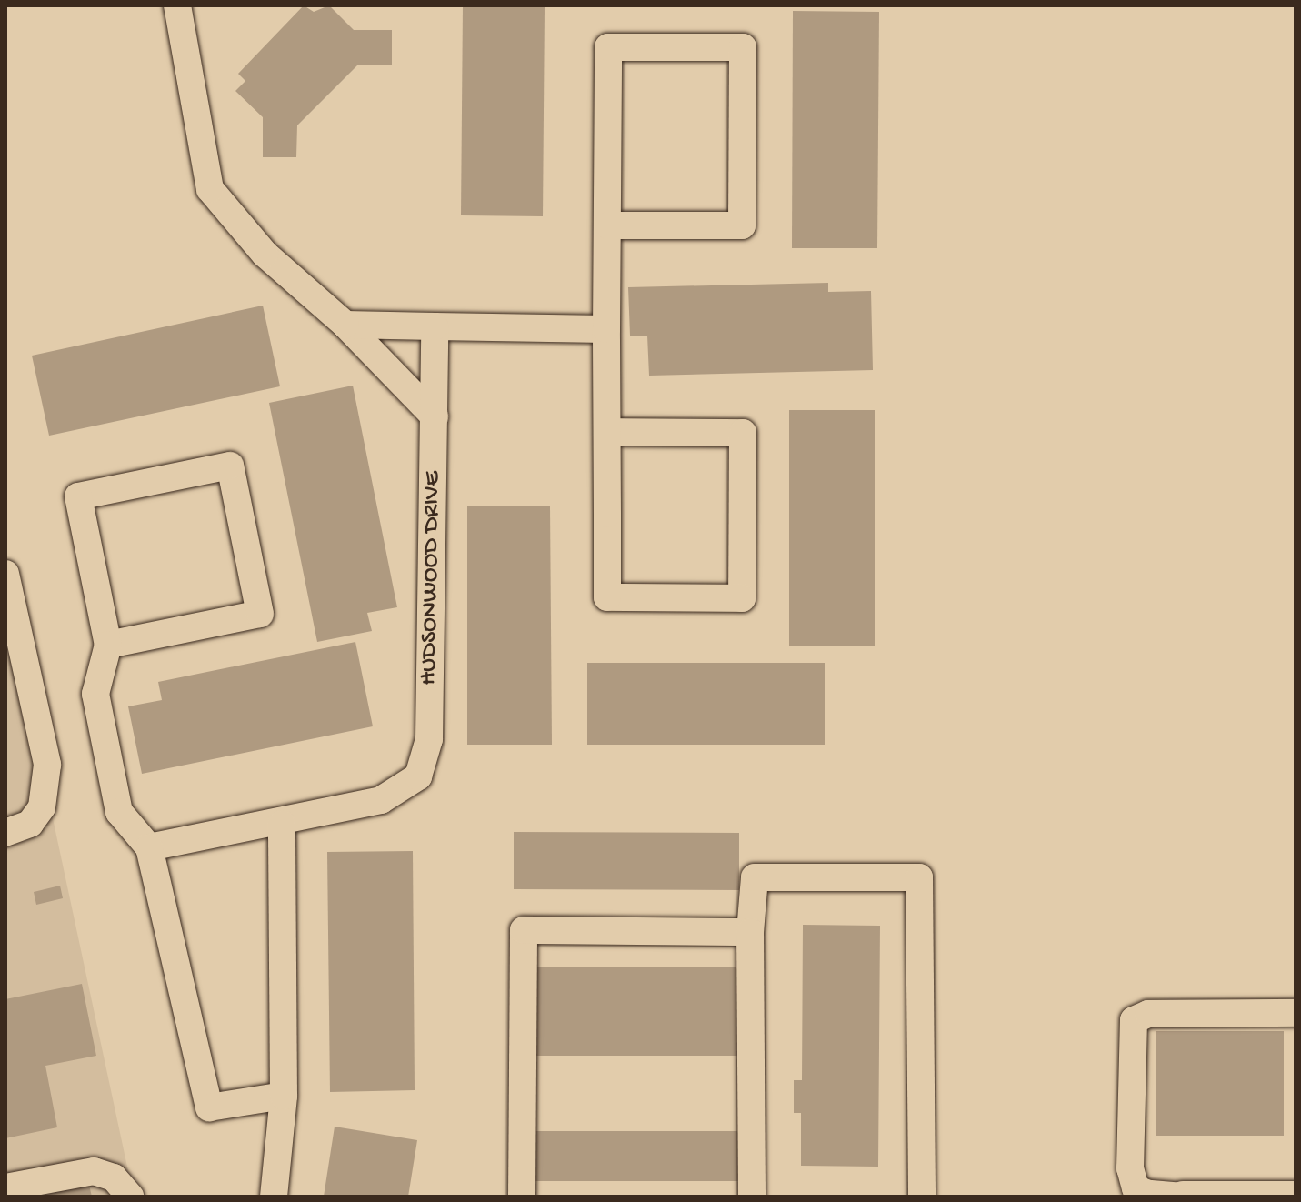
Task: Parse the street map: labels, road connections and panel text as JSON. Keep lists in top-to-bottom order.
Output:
{
  "streets": {
    "lane": ["HUDSONWOOD DRIVE"]
  }
}
